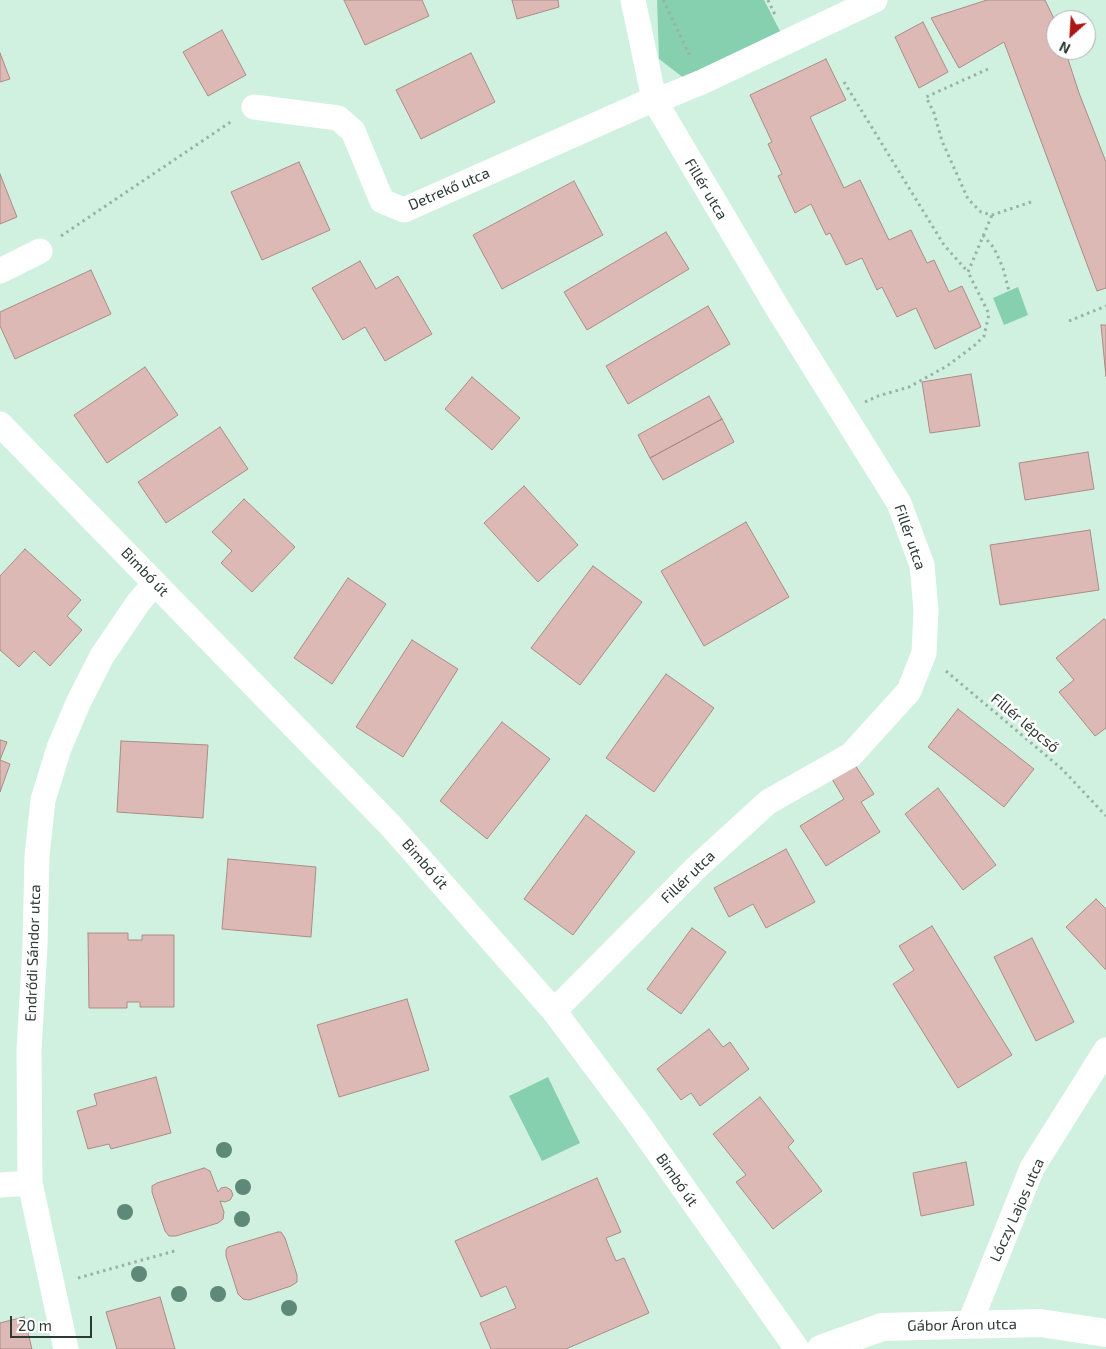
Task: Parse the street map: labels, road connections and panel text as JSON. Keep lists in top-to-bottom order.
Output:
{
  "streets": {
    "street": [
      "Detrekő utca",
      "Fillér utca",
      "Bimbó út",
      "Endrődi Sándor utca",
      "Lóczy Lajos utca",
      "Gábor Áron utca"
    ],
    "path": ["Fillér lépcső"]
  },
  "crossings": [
    ["Detrekő utca", "Fillér utca"],
    ["Fillér utca", "Bimbó út"],
    ["Fillér utca", "Fillér lépcső"],
    ["Bimbó út", "Endrődi Sándor utca"],
    ["Lóczy Lajos utca", "Gábor Áron utca"]
  ],
  "scale_bar": "20 m",
  "north": "bottom left"
}
